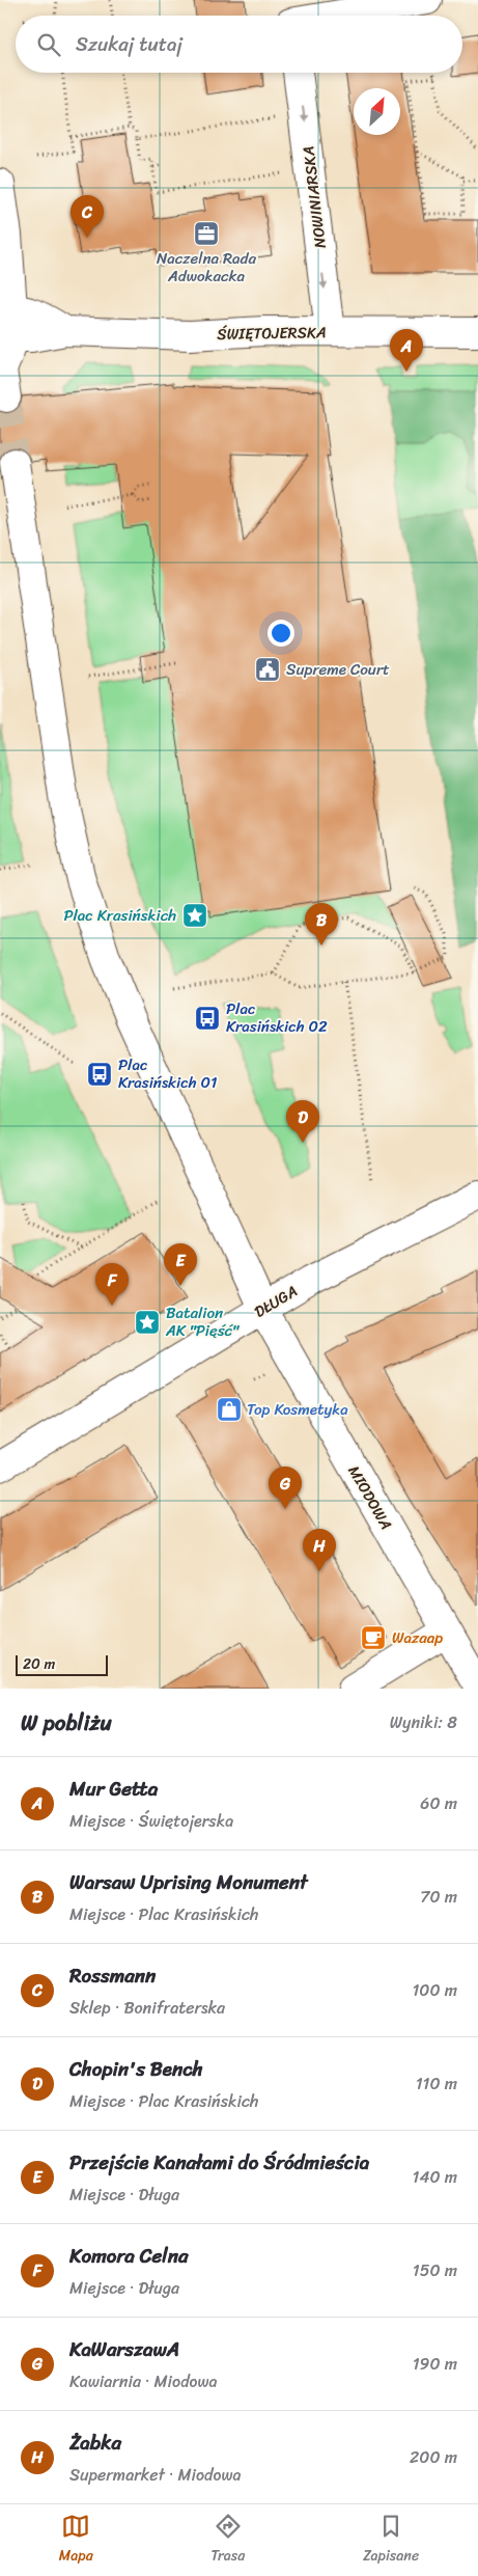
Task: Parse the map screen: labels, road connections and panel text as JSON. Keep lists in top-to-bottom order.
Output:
{
  "streets": {
    "street": [
      "NOWINIARSKA",
      "ŚWIĘTOJERSKA",
      "DŁUGA",
      "MIODOWA"
    ]
  },
  "crossings": [
    ["NOWINIARSKA", "ŚWIĘTOJERSKA"],
    ["DŁUGA", "MIODOWA"]
  ],
  "one_way": ["NOWINIARSKA"],
  "places": {
    "office": ["Naczelna Rada Adwokacka"],
    "public building": ["Supreme Court"],
    "place": ["Plac Krasińskich", "Batalion AK \"Pięść\""],
    "bus stop": ["Plac Krasińskich 02", "Plac Krasińskich 01"],
    "shop": ["Top Kosmetyka"],
    "cafe": ["Wazaap"]
  },
  "scale_bar": "20 m",
  "north": "top right",
  "page": {
    "search": "Szukaj tutaj",
    "pins": [
      "C",
      "A",
      "B",
      "D",
      "E",
      "F",
      "G",
      "H"
    ],
    "scale": "20 m",
    "heading": ["W pobliżu", "Wyniki: 8"],
    "list": [
      {
        "mark": "A",
        "name": "Mur Getta",
        "note": "Miejsce · Świętojerska",
        "value": "60 m"
      },
      {
        "mark": "B",
        "name": "Warsaw Uprising Monument",
        "note": "Miejsce · Plac Krasińskich",
        "value": "70 m"
      },
      {
        "mark": "C",
        "name": "Rossmann",
        "note": "Sklep · Bonifraterska",
        "value": "100 m"
      },
      {
        "mark": "D",
        "name": "Chopin's Bench",
        "note": "Miejsce · Plac Krasińskich",
        "value": "110 m"
      },
      {
        "mark": "E",
        "name": "Przejście Kanałami do Śródmieścia",
        "note": "Miejsce · Długa",
        "value": "140 m"
      },
      {
        "mark": "F",
        "name": "Komora Celna",
        "note": "Miejsce · Długa",
        "value": "150 m"
      },
      {
        "mark": "G",
        "name": "KaWarszawA",
        "note": "Kawiarnia · Miodowa",
        "value": "190 m"
      },
      {
        "mark": "H",
        "name": "Żabka",
        "note": "Supermarket · Miodowa",
        "value": "200 m"
      }
    ],
    "nav": ["Mapa", "Trasa", "Zapisane"]
  }
}
